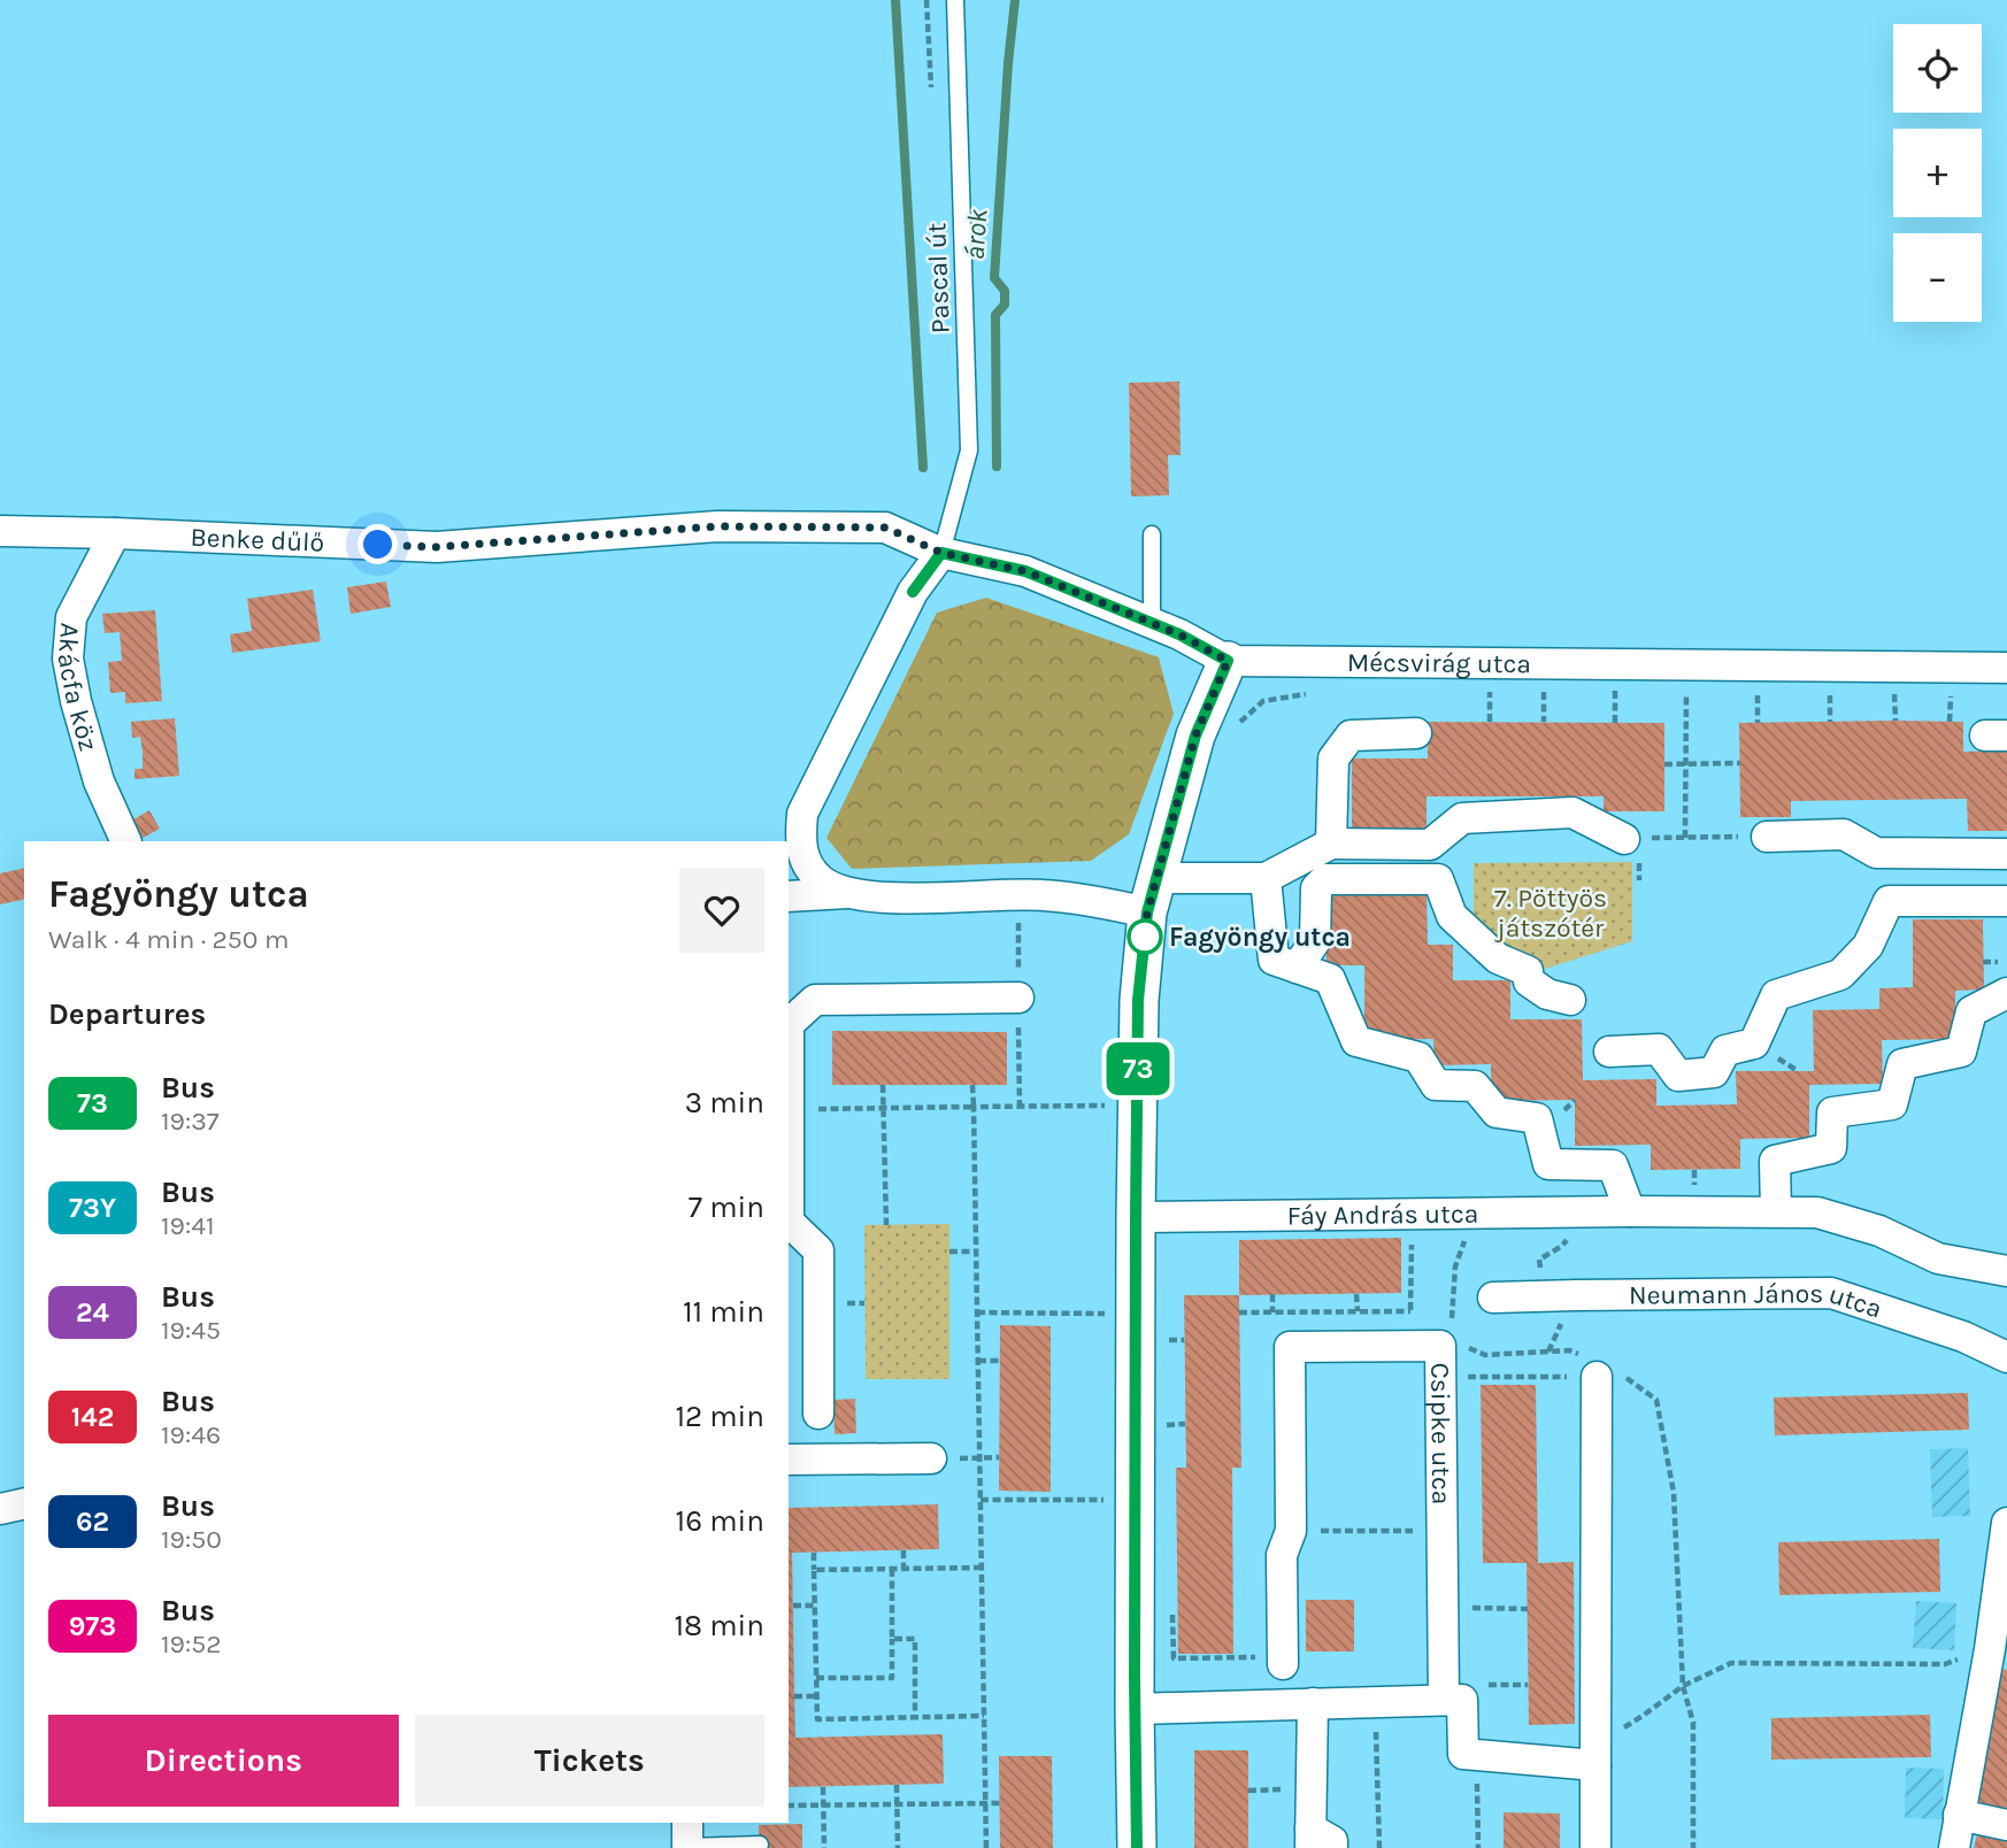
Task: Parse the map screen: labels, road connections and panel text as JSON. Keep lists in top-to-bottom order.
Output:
{
  "streets": {
    "street": [
      "Benke dűlő",
      "Mécsvirág utca",
      "Akácfa köz",
      "Fáy András utca",
      "Neumann János utca",
      "Csipke utca"
    ],
    "lane": ["Pascal út"]
  },
  "crossings": [
    ["Pascal út", "Benke dűlő"],
    ["Pascal út", "Mécsvirág utca"],
    ["Benke dűlő", "Mécsvirág utca"],
    ["Benke dűlő", "Akácfa köz"]
  ],
  "water": ["árok"],
  "parks": ["7. Pöttyös játszótér"],
  "places": ["Fagyöngy utca"],
  "lines": ["bus line 73"],
  "page": {
    "on_map": "73",
    "map_buttons": ["+", "−"],
    "heading": [
      ["Fagyöngy utca", "Walk · 4 min · 250 m"],
      "Departures"
    ],
    "list": [
      {
        "mark": "73",
        "name": "Bus",
        "note": "19:37",
        "value": "3 min"
      },
      {
        "mark": "73Y",
        "name": "Bus",
        "note": "19:41",
        "value": "7 min"
      },
      {
        "mark": "24",
        "name": "Bus",
        "note": "19:45",
        "value": "11 min"
      },
      {
        "mark": "142",
        "name": "Bus",
        "note": "19:46",
        "value": "12 min"
      },
      {
        "mark": "62",
        "name": "Bus",
        "note": "19:50",
        "value": "16 min"
      },
      {
        "mark": "973",
        "name": "Bus",
        "note": "19:52",
        "value": "18 min"
      }
    ],
    "buttons": ["Directions", "Tickets"]
  }
}
